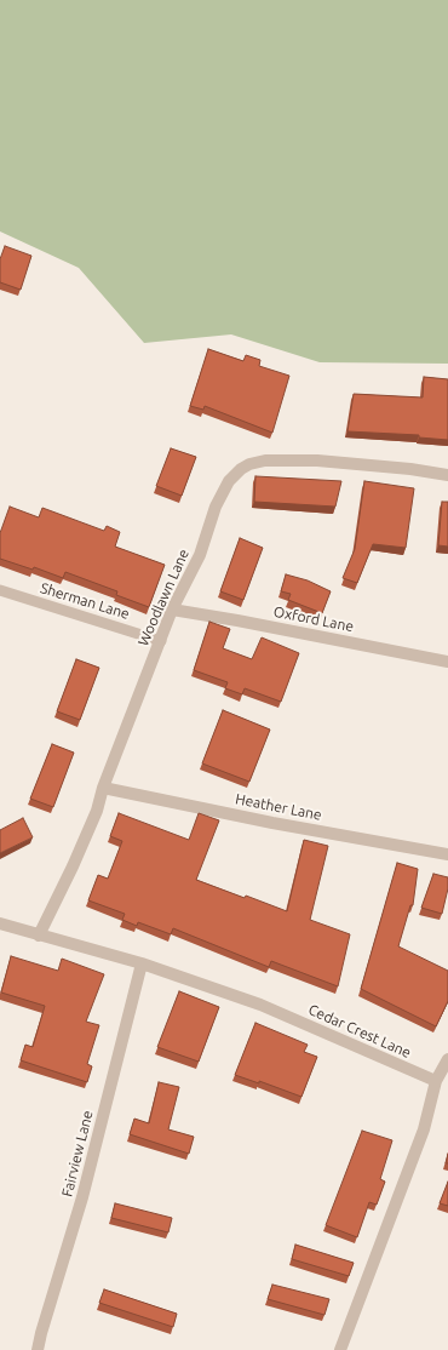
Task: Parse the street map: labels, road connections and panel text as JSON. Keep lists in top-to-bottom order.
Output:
{
  "streets": {
    "street": [
      "Woodlawn Lane",
      "Oxford Lane",
      "Heather Lane",
      "Cedar Crest Lane",
      "Fairview Lane"
    ],
    "lane": ["Sherman Lane"]
  },
  "crossings": [
    ["Woodlawn Lane", "Sherman Lane"],
    ["Woodlawn Lane", "Oxford Lane"],
    ["Woodlawn Lane", "Heather Lane"],
    ["Woodlawn Lane", "Cedar Crest Lane"],
    ["Cedar Crest Lane", "Fairview Lane"]
  ]
}
